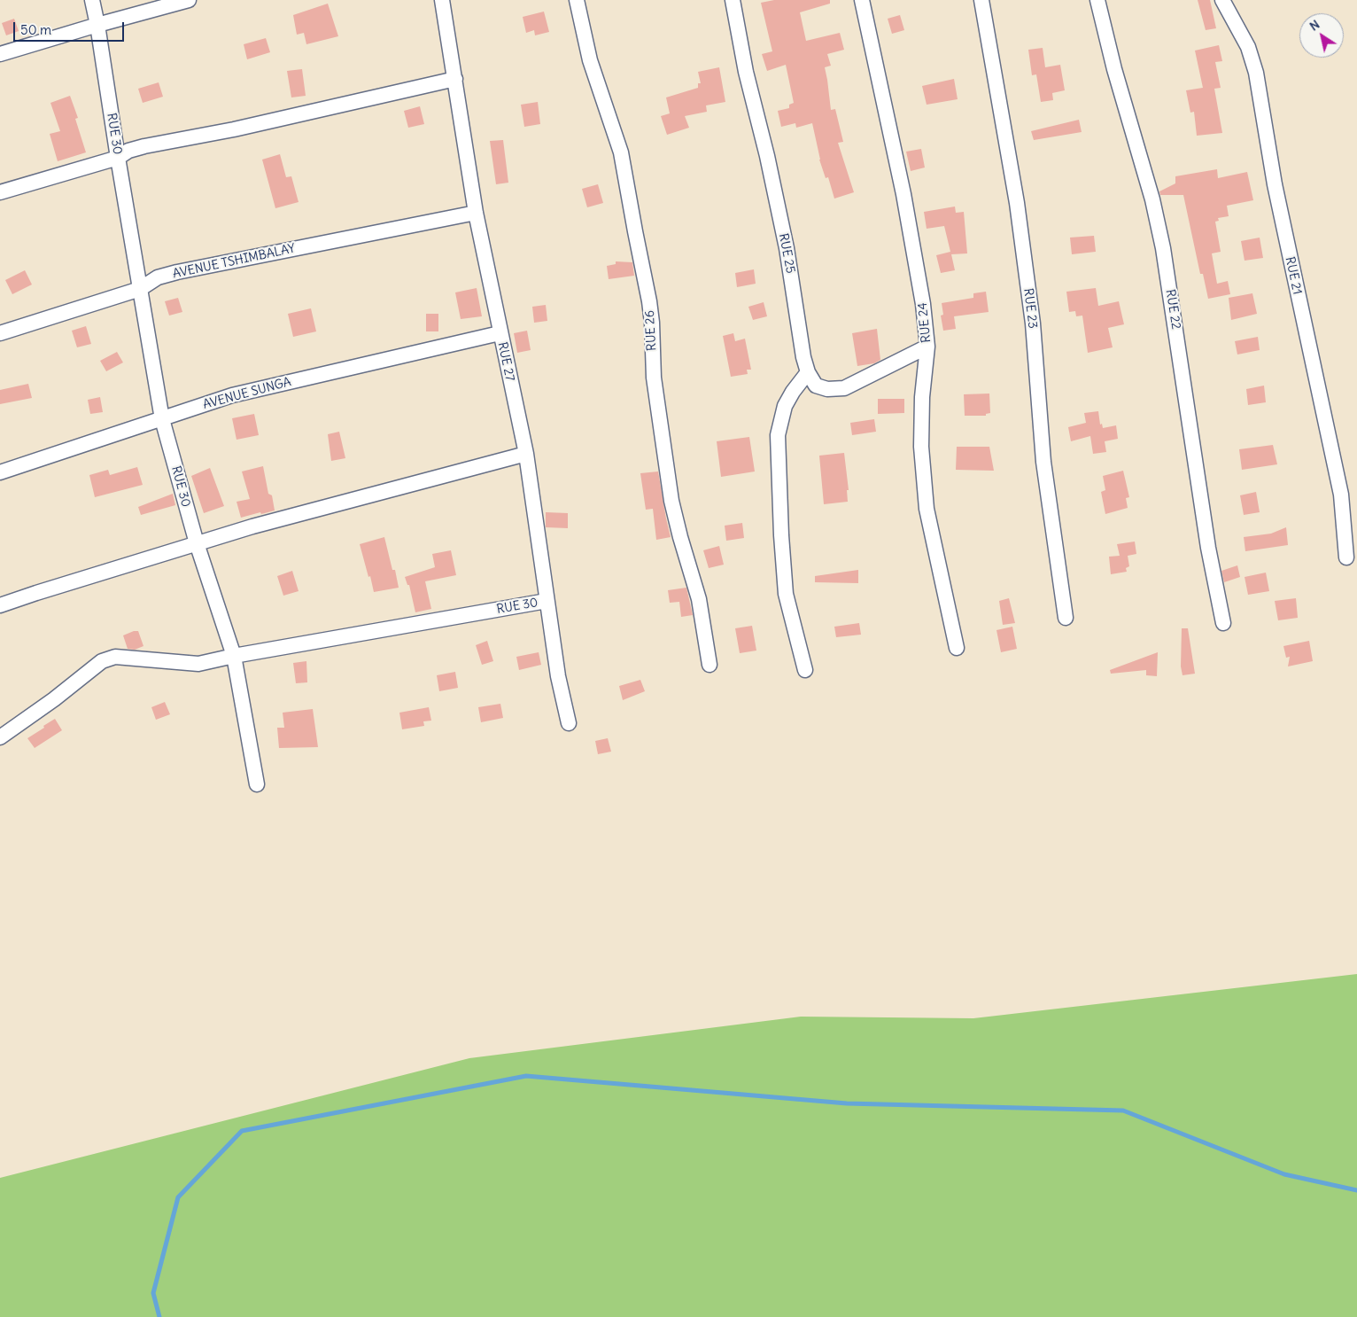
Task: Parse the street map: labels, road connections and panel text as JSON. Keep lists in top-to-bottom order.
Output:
{
  "streets": {
    "street": [
      "RUE 30",
      "RUE 25",
      "AVENUE TSHIMBALAY",
      "RUE 21",
      "RUE 23",
      "RUE 22",
      "RUE 24",
      "RUE 26",
      "RUE 27",
      "AVENUE SUNGA"
    ]
  },
  "crossings": [
    ["RUE 30", "AVENUE TSHIMBALAY"],
    ["RUE 30", "RUE 27"],
    ["RUE 30", "AVENUE SUNGA"],
    ["RUE 25", "RUE 24"],
    ["AVENUE TSHIMBALAY", "RUE 27"],
    ["RUE 27", "AVENUE SUNGA"]
  ],
  "scale_bar": "50 m",
  "north": "top left"
}
